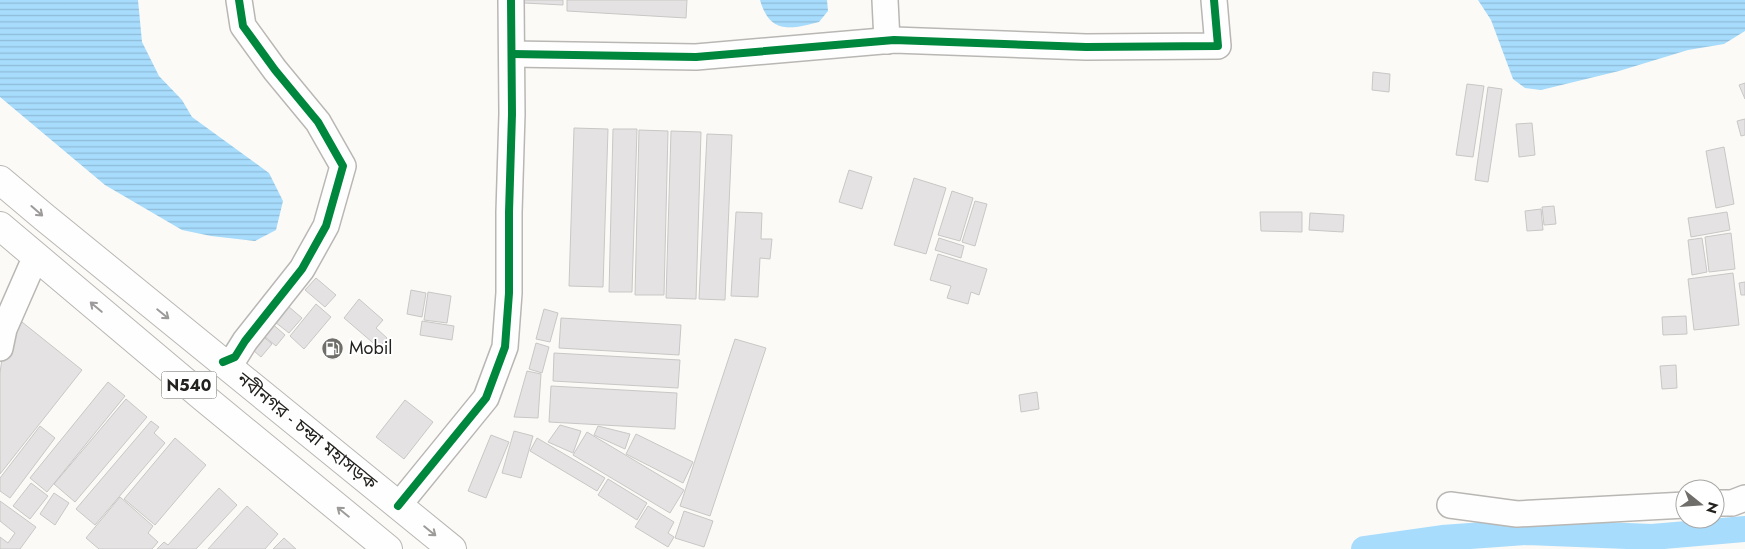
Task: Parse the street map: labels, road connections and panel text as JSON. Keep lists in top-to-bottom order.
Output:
{
  "streets": {
    "highway": ["N540", "নবীনগর - চন্দ্রা মহাসড়ক"]
  },
  "places": {
    "fuel station": ["Mobil"]
  },
  "north": "right"
}
